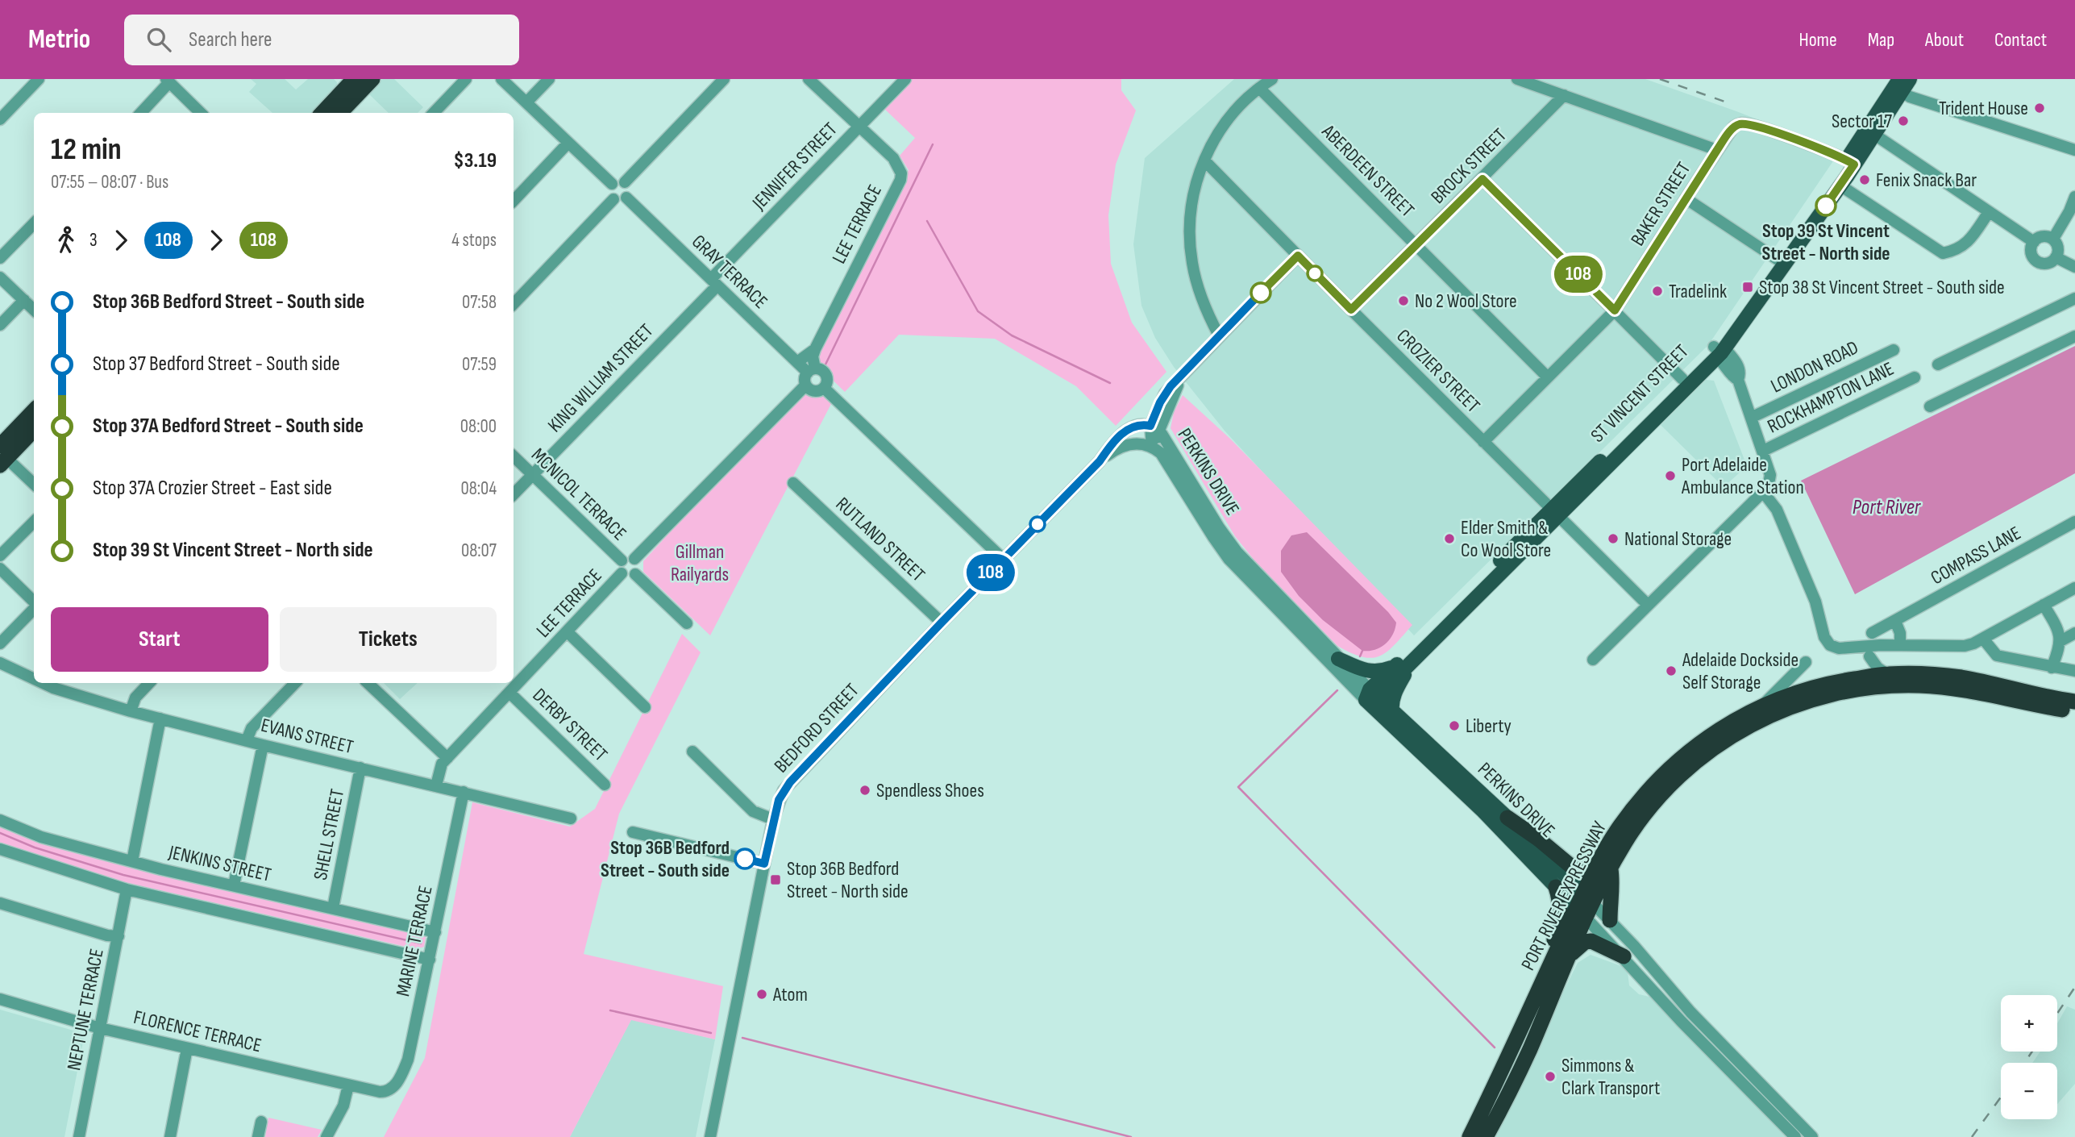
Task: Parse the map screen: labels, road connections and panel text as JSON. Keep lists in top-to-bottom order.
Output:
{
  "streets": {
    "highway": ["PORT RIVER EXPRESSWAY"],
    "main road": ["ST VINCENT STREET", "PERKINS DRIVE"],
    "street": [
      "JENNIFER STREET",
      "BROCK STREET",
      "ABERDEEN STREET",
      "BAKER STREET",
      "LEE TERRACE",
      "GRAY TERRACE",
      "LONDON ROAD",
      "CROZIER STREET",
      "KING WILLIAM STREET",
      "ROCKHAMPTON LANE",
      "MCNICOL TERRACE",
      "RUTLAND STREET",
      "COMPASS LANE",
      "DERBY STREET",
      "BEDFORD STREET",
      "EVANS STREET",
      "SHELL STREET",
      "JENKINS STREET",
      "MARINE TERRACE",
      "NEPTUNE TERRACE",
      "FLORENCE TERRACE"
    ]
  },
  "crossings": [
    ["JENNIFER STREET", "LEE TERRACE"],
    ["JENNIFER STREET", "GRAY TERRACE"],
    ["JENNIFER STREET", "KING WILLIAM STREET"],
    ["BROCK STREET", "ABERDEEN STREET"],
    ["BROCK STREET", "CROZIER STREET"],
    ["ABERDEEN STREET", "BAKER STREET"],
    ["BAKER STREET", "CROZIER STREET"],
    ["BAKER STREET", "ST VINCENT STREET"],
    ["LEE TERRACE", "GRAY TERRACE"],
    ["LEE TERRACE", "MCNICOL TERRACE"],
    ["LEE TERRACE", "DERBY STREET"],
    ["LEE TERRACE", "EVANS STREET"],
    ["GRAY TERRACE", "KING WILLIAM STREET"],
    ["CROZIER STREET", "ST VINCENT STREET"],
    ["KING WILLIAM STREET", "MCNICOL TERRACE"],
    ["ST VINCENT STREET", "PERKINS DRIVE"],
    ["PERKINS DRIVE", "BEDFORD STREET"],
    ["PERKINS DRIVE", "PORT RIVER EXPRESSWAY"],
    ["RUTLAND STREET", "BEDFORD STREET"],
    ["EVANS STREET", "SHELL STREET"],
    ["EVANS STREET", "MARINE TERRACE"],
    ["SHELL STREET", "JENKINS STREET"],
    ["JENKINS STREET", "MARINE TERRACE"],
    ["MARINE TERRACE", "FLORENCE TERRACE"],
    ["NEPTUNE TERRACE", "FLORENCE TERRACE"]
  ],
  "water": ["Port River"],
  "parks": ["Gillman Railyards"],
  "places": {
    "other": [
      "Trident House",
      "Sector 17",
      "Fenix Snack Bar",
      "Stop 39 St Vincent Street - North side",
      "Tradelink",
      "No 2 Wool Store",
      "Port Adelaide Ambulance Station",
      "Elder Smith & Co Wool Store",
      "National Storage",
      "Adelaide Dockside Self Storage",
      "Liberty",
      "Spendless Shoes",
      "Stop 36B Bedford Street - South side",
      "Atom",
      "Simmons & Clark Transport"
    ],
    "transit": ["Stop 38 St Vincent Street - South side", "Stop 36B Bedford Street - North side"]
  },
  "lines": ["bus line 108"],
  "page": {
    "header": "Metrio",
    "search": "Search here",
    "nav": [
      "Home",
      "Map",
      "About",
      "Contact"
    ],
    "on_map": ["108", "108"],
    "heading": ["12 min", "07:55 – 08:07 · Bus", "$3.19"],
    "legs": [
      "3",
      "108",
      "108",
      "4 stops"
    ],
    "list": [
      {
        "name": "Stop 36B Bedford Street - South side",
        "value": "07:58"
      },
      {
        "name": "Stop 37 Bedford Street - South side",
        "value": "07:59"
      },
      {
        "name": "Stop 37A Bedford Street - South side",
        "value": "08:00"
      },
      {
        "name": "Stop 37A Crozier Street - East side",
        "value": "08:04"
      },
      {
        "name": "Stop 39 St Vincent Street - North side",
        "value": "08:07"
      }
    ],
    "buttons": ["Start", "Tickets"],
    "map_buttons": ["+", "−"]
  }
}
